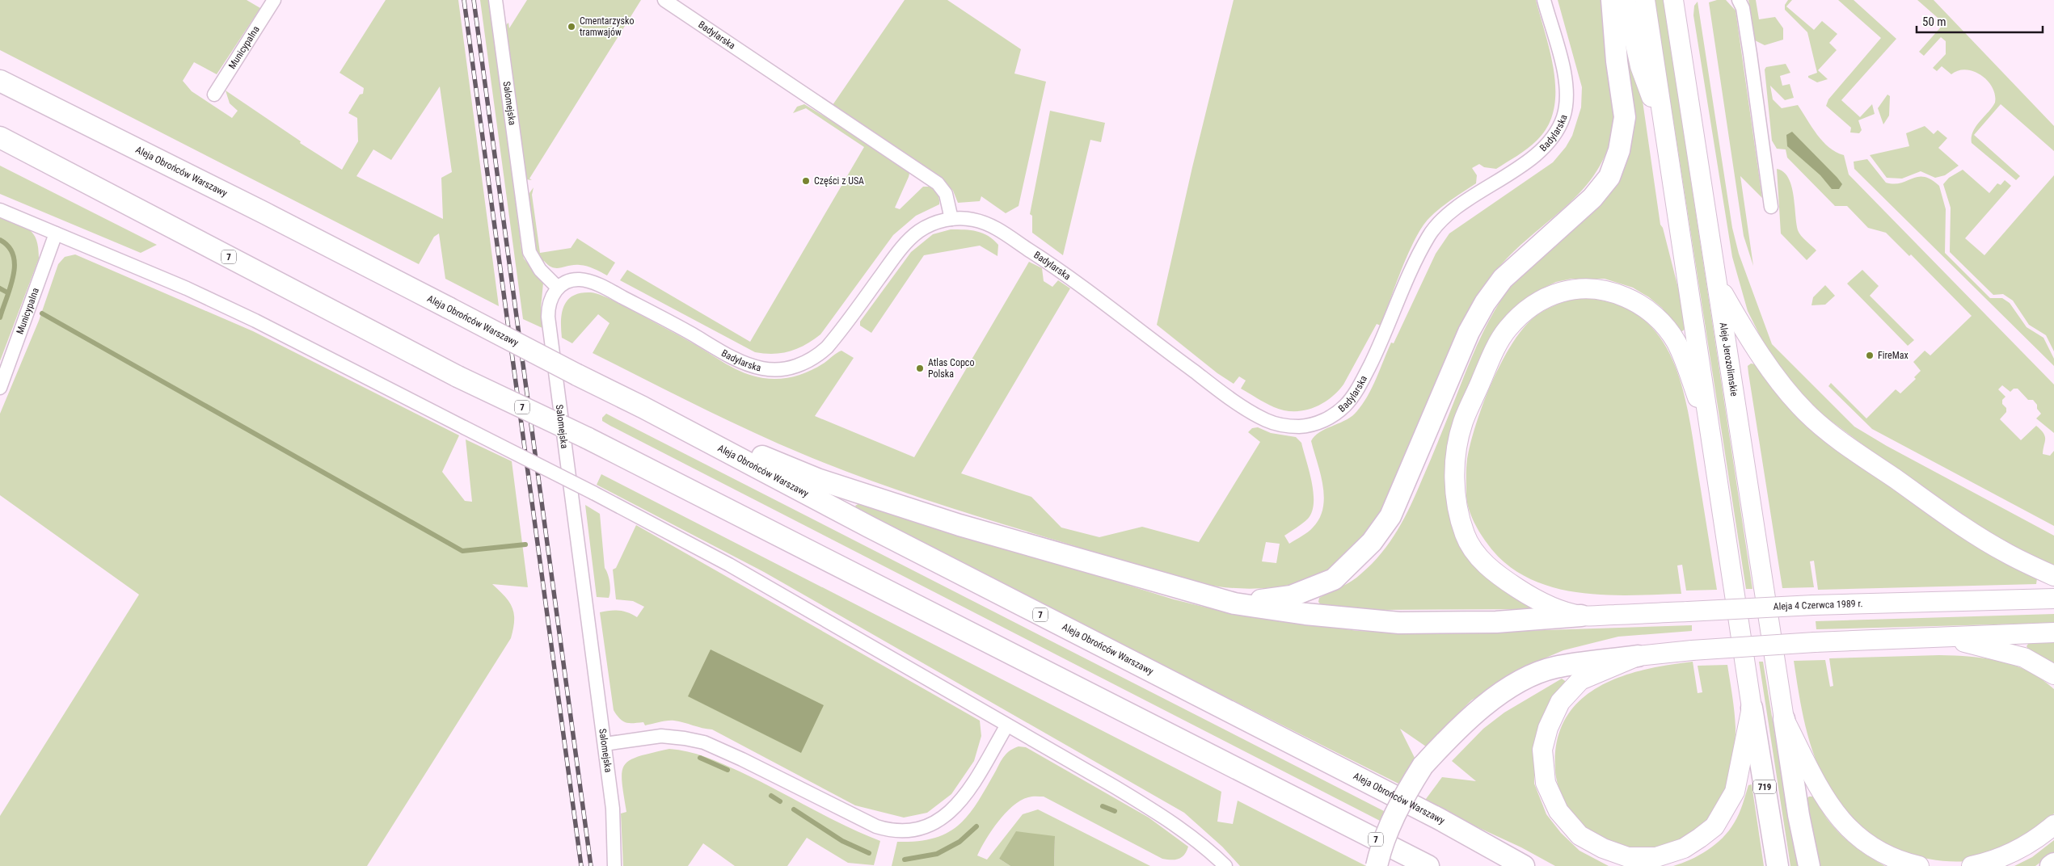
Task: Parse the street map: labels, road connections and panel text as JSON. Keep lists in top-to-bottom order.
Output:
{
  "streets": {
    "main road": [
      "Aleja Obrońców Warszawy",
      "7",
      "Aleje Jerozolimskie",
      "Aleja 4 Czerwca 1989 r.",
      "719"
    ],
    "street": ["Badylarska", "Municypalna", "Salomejska"]
  },
  "crossings": [
    ["Badylarska", "Salomejska"],
    ["Aleja 4 Czerwca 1989 r.", "719"]
  ],
  "places": [
    "Cmentarzysko tramwajów",
    "Części z USA",
    "FireMax",
    "Atlas Copco Polska"
  ],
  "scale_bar": "50 m"
}
